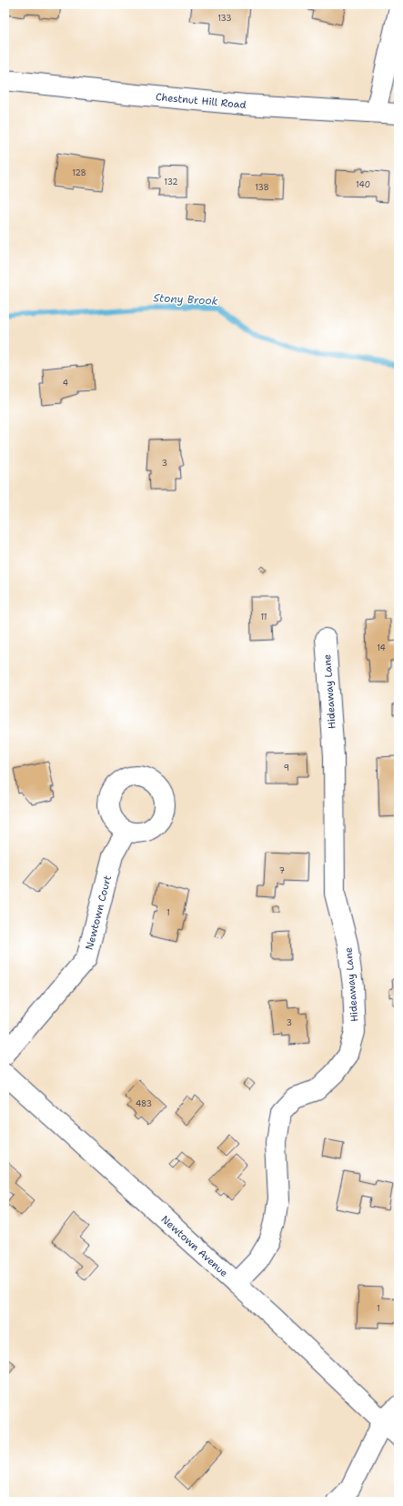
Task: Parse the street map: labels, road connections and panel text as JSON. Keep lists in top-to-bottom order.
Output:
{
  "streets": {
    "street": [
      "Chestnut Hill Road",
      "Hideaway Lane",
      "Newtown Court",
      "Newtown Avenue"
    ]
  },
  "crossings": [
    ["Hideaway Lane", "Newtown Avenue"]
  ],
  "water": ["Stony Brook"],
  "house_numbers": [
    "133",
    "128",
    "132",
    "140",
    "138",
    "4",
    "3",
    "11",
    "14",
    "9",
    "7",
    "1",
    "3",
    "483",
    "1"
  ]
}
